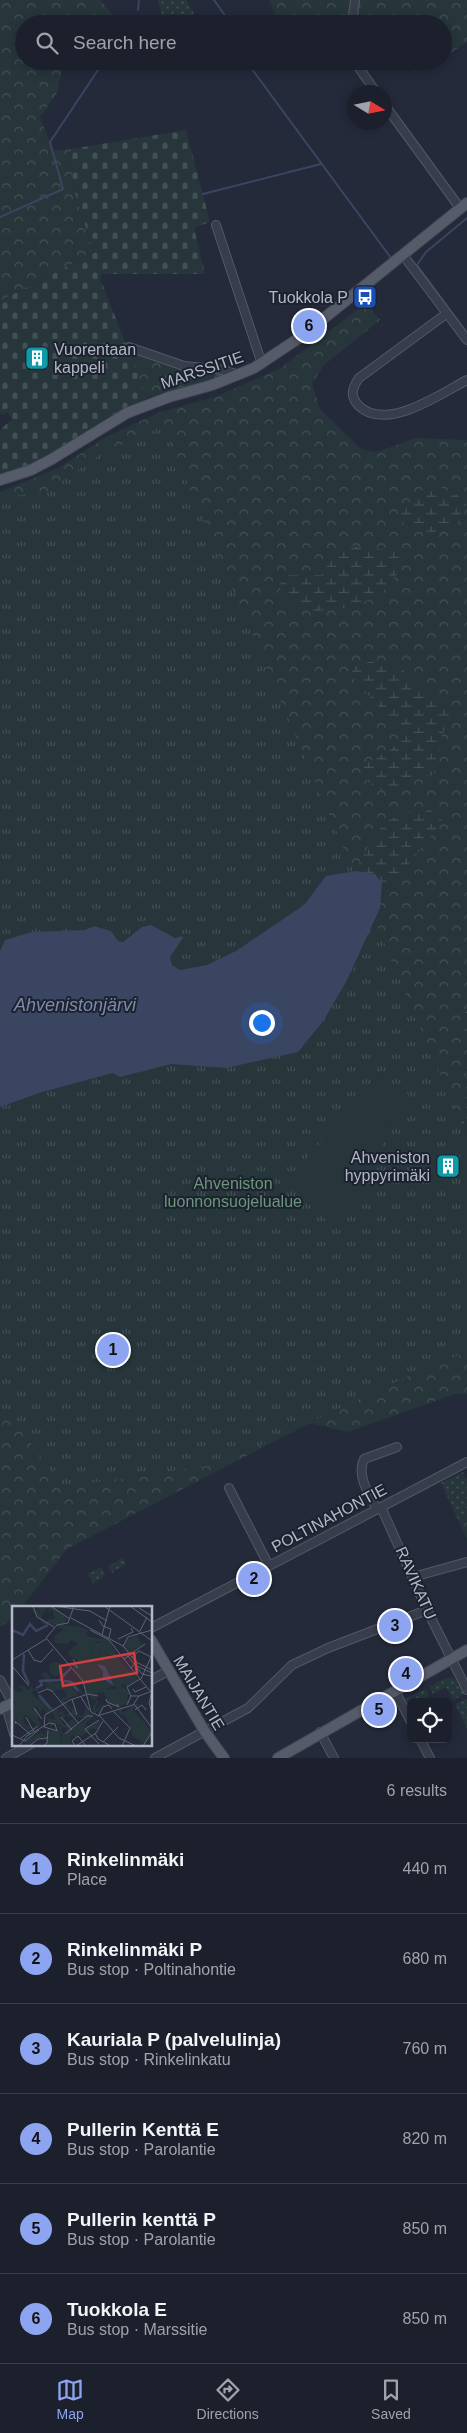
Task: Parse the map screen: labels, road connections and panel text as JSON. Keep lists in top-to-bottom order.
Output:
{
  "streets": {
    "main road": ["MARSSITIE", "MAIJANTIE"],
    "street": ["POLTINAHONTIE", "RAVIKATU"]
  },
  "crossings": [
    ["POLTINAHONTIE", "RAVIKATU"]
  ],
  "water": ["Ahvenistonjärvi"],
  "parks": ["Ahveniston luonnonsuojelualue"],
  "places": {
    "bus stop": ["Tuokkola P"],
    "building": ["Vuorentaan kappeli", "Ahveniston hyppyrimäki"]
  },
  "north": "right",
  "page": {
    "search": "Search here",
    "pins": [
      "6",
      "1",
      "2",
      "3",
      "4",
      "5"
    ],
    "heading": ["Nearby", "6 results"],
    "list": [
      {
        "mark": "1",
        "name": "Rinkelinmäki",
        "note": "Place",
        "value": "440 m"
      },
      {
        "mark": "2",
        "name": "Rinkelinmäki P",
        "note": "Bus stop · Poltinahontie",
        "value": "680 m"
      },
      {
        "mark": "3",
        "name": "Kauriala P (palvelulinja)",
        "note": "Bus stop · Rinkelinkatu",
        "value": "760 m"
      },
      {
        "mark": "4",
        "name": "Pullerin Kenttä E",
        "note": "Bus stop · Parolantie",
        "value": "820 m"
      },
      {
        "mark": "5",
        "name": "Pullerin kenttä P",
        "note": "Bus stop · Parolantie",
        "value": "850 m"
      },
      {
        "mark": "6",
        "name": "Tuokkola E",
        "note": "Bus stop · Marssitie",
        "value": "850 m"
      }
    ],
    "nav": ["Map", "Directions", "Saved"]
  }
}
